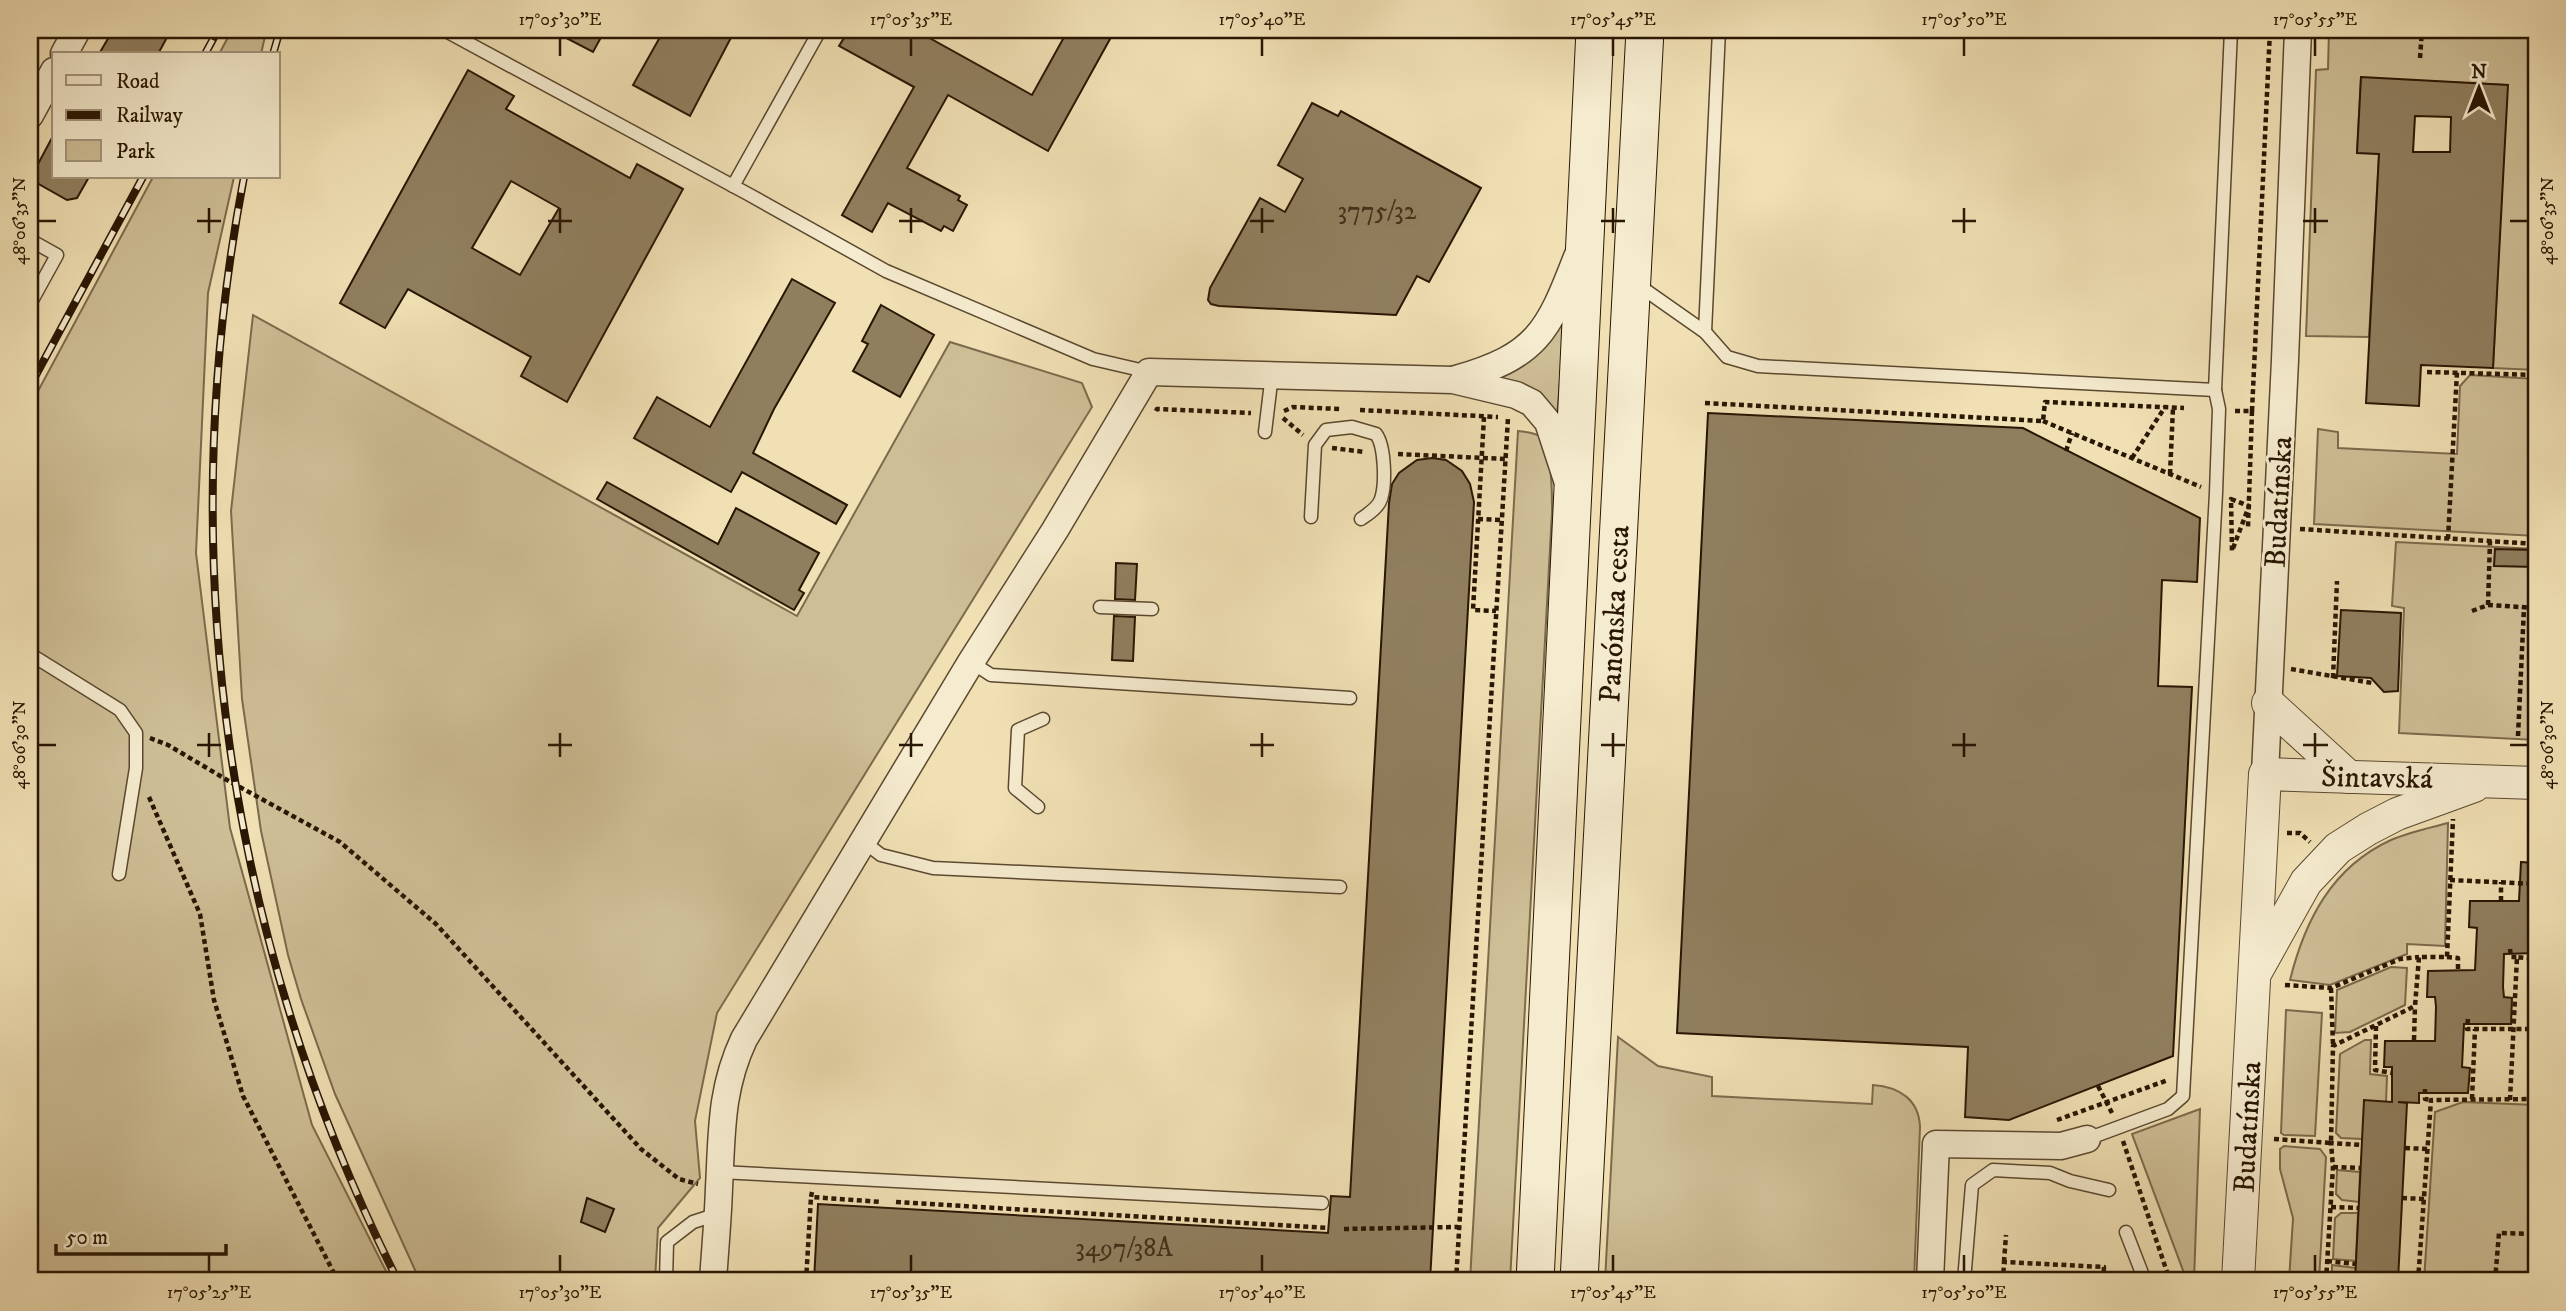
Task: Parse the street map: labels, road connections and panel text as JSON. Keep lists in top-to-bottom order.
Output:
{
  "streets": {
    "main road": ["Panónska cesta"],
    "street": ["Budatínska", "Šintavská"]
  },
  "crossings": [
    ["Budatínska", "Šintavská"]
  ],
  "house_numbers": ["3775/32", "3497/38A"],
  "legend": ["Road", "Railway", "Park"],
  "scale_bar": "50 m",
  "north": "top",
  "coordinates": [
    "17°05'30\"E",
    "17°05'35\"E",
    "17°05'40\"E",
    "17°05'45\"E",
    "17°05'50\"E",
    "17°05'55\"E",
    "48°06'35\"N",
    "48°06'30\"N",
    "17°05'25\"E"
  ]
}
